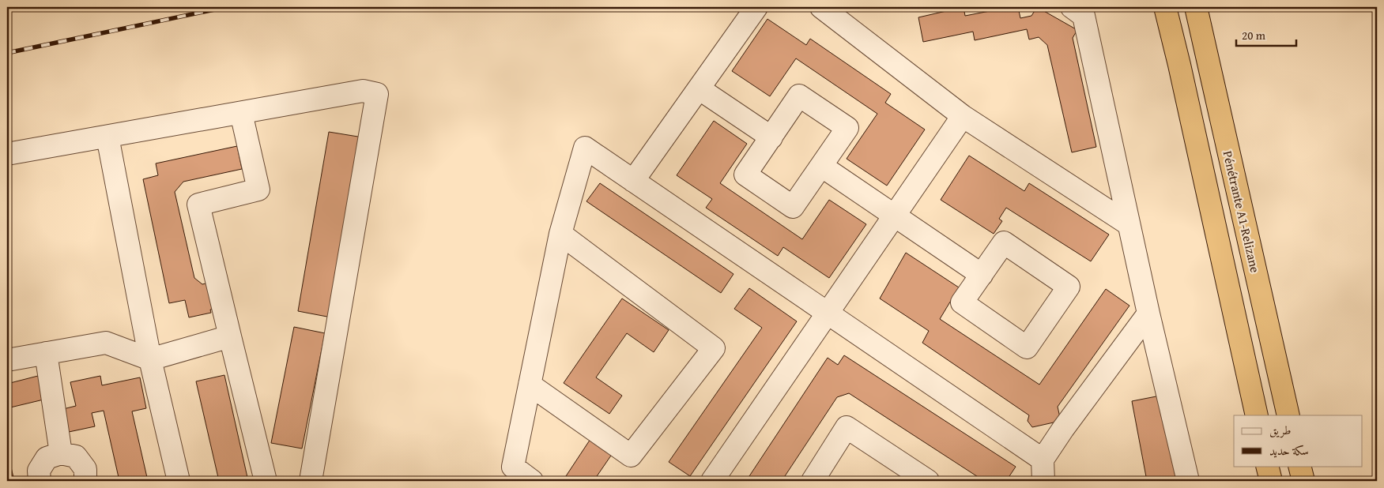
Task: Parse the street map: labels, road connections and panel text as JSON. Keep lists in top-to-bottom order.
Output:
{
  "streets": {
    "highway": ["Pénétrante A1-Relizane"]
  },
  "legend": ["طريق", "سكة حديد"],
  "scale_bar": "20 m"
}
